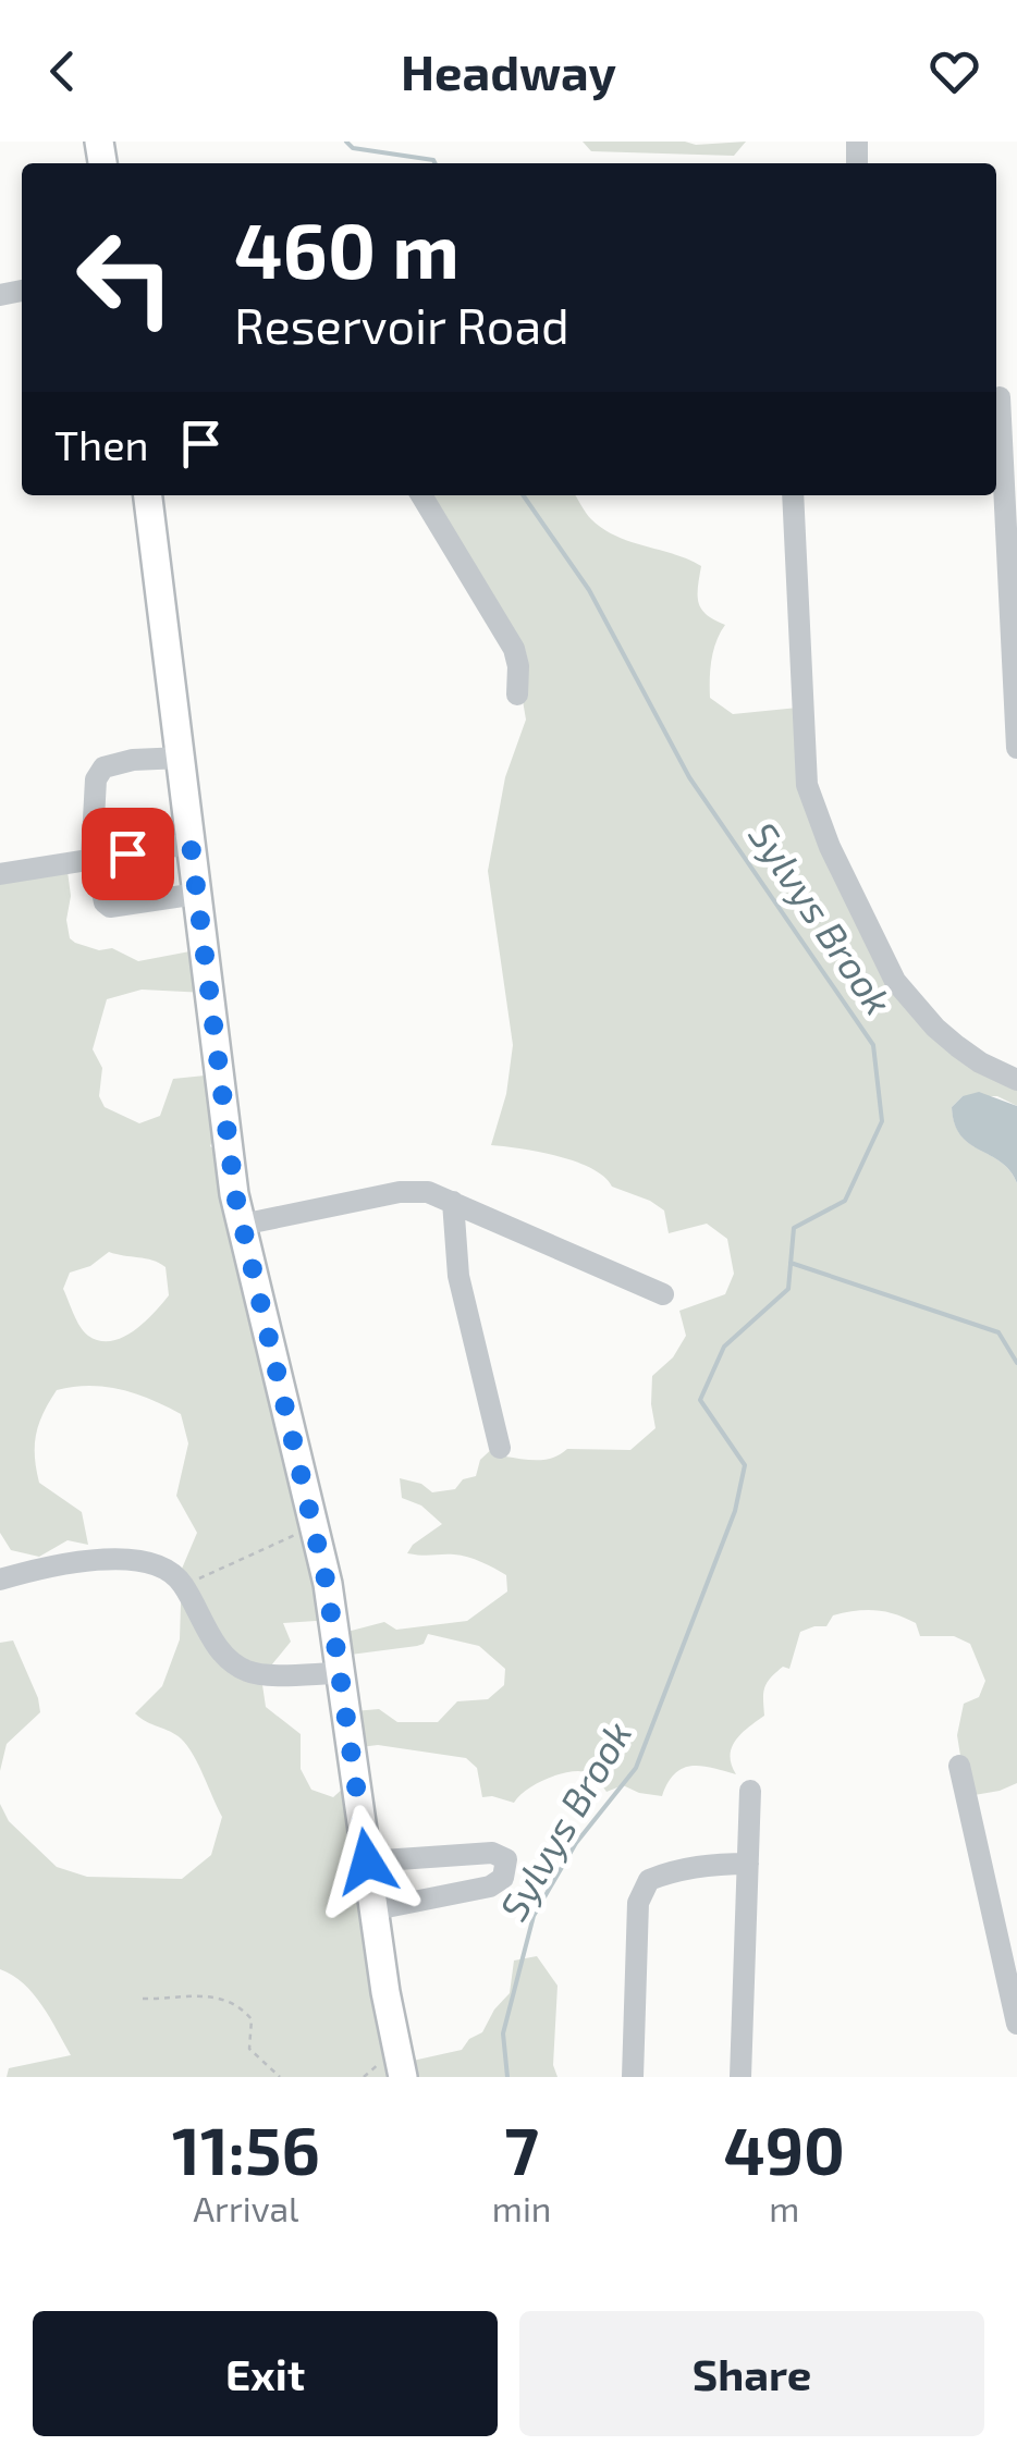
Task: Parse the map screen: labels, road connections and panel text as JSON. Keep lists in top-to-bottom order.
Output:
{
  "water": ["Sylvys Brook"],
  "page": {
    "header": "Headway",
    "turn": ["460 m", "Reservoir Road"],
    "then": "Then",
    "eta": [
      "11:56",
      "Arrival",
      "7",
      "min",
      "490",
      "m"
    ],
    "buttons": ["Exit", "Share"]
  }
}
